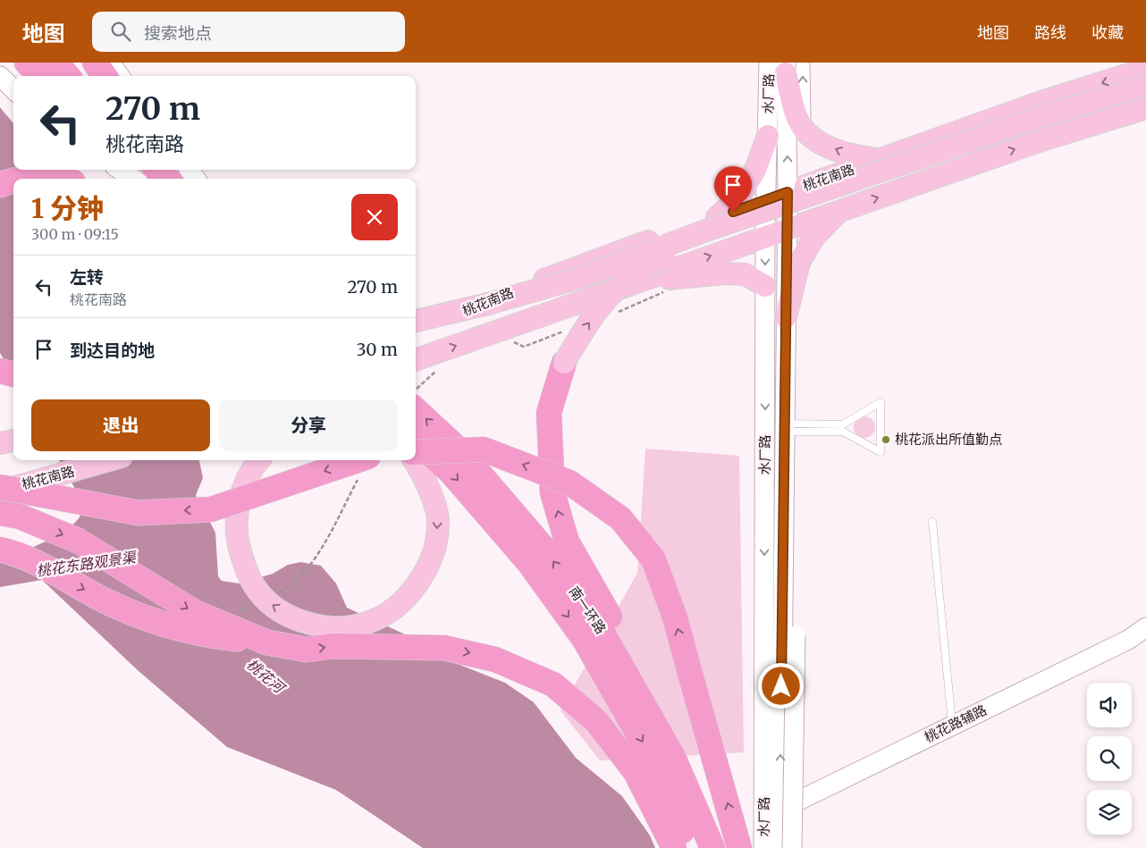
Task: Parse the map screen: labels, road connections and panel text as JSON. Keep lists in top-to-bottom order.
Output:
{
  "streets": {
    "highway": ["南一环路"],
    "main road": ["桃花南路"],
    "street": ["水厂路", "桃花路辅路"]
  },
  "crossings": [
    ["水厂路", "桃花南路"],
    ["水厂路", "桃花路辅路"]
  ],
  "water": ["桃花东路观景渠", "桃花河"],
  "places": ["桃花派出所值勤点"],
  "page": {
    "header": "地图",
    "search": "搜索地点",
    "nav": ["地图", "路线", "收藏"],
    "turn": ["270 m", "桃花南路"],
    "heading": ["1 分钟", "300 m · 09:15"],
    "list": [
      {
        "name": "左转",
        "note": "桃花南路",
        "value": "270 m"
      },
      {
        "name": "到达目的地",
        "value": "30 m"
      }
    ],
    "buttons": ["退出", "分享"]
  }
}
